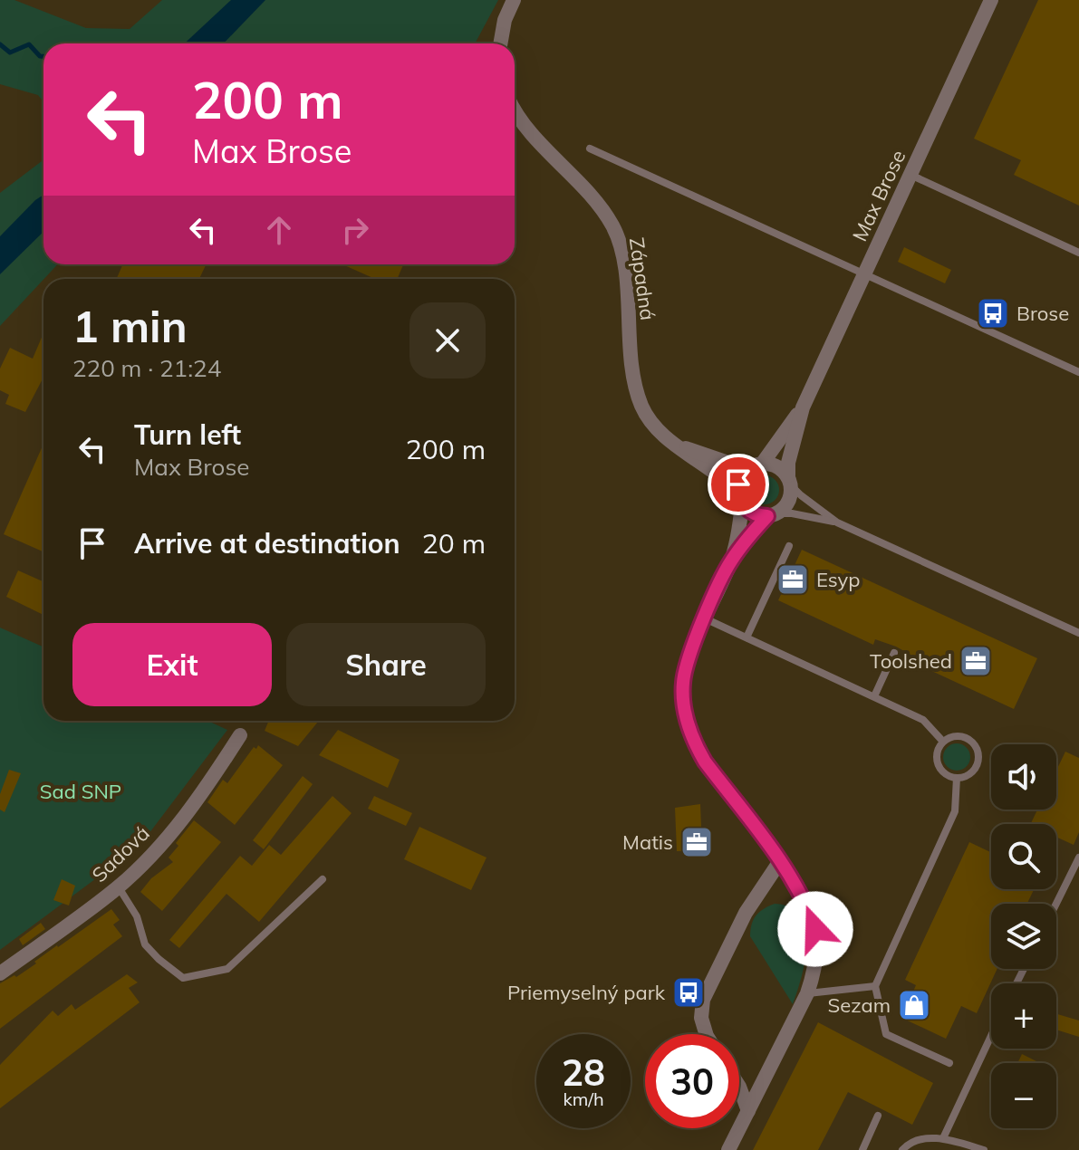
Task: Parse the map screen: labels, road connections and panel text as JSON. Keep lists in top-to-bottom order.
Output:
{
  "streets": {
    "street": ["Max Brose", "Západná", "Sadová"]
  },
  "crossings": [
    ["Max Brose", "Západná"]
  ],
  "parks": ["Sad SNP"],
  "places": {
    "bus stop": ["Brose", "Priemyselný park"],
    "office": ["Esyp", "Toolshed", "Matis"],
    "shop": ["Sezam"]
  },
  "page": {
    "turn": ["200 m", "Max Brose"],
    "heading": ["1 min", "220 m · 21:24"],
    "list": [
      {
        "name": "Turn left",
        "note": "Max Brose",
        "value": "200 m"
      },
      {
        "name": "Arrive at destination",
        "value": "20 m"
      }
    ],
    "buttons": ["Exit", "Share"],
    "map_buttons": ["+", "−"],
    "speed": "28 km/h",
    "limit": "30"
  }
}
